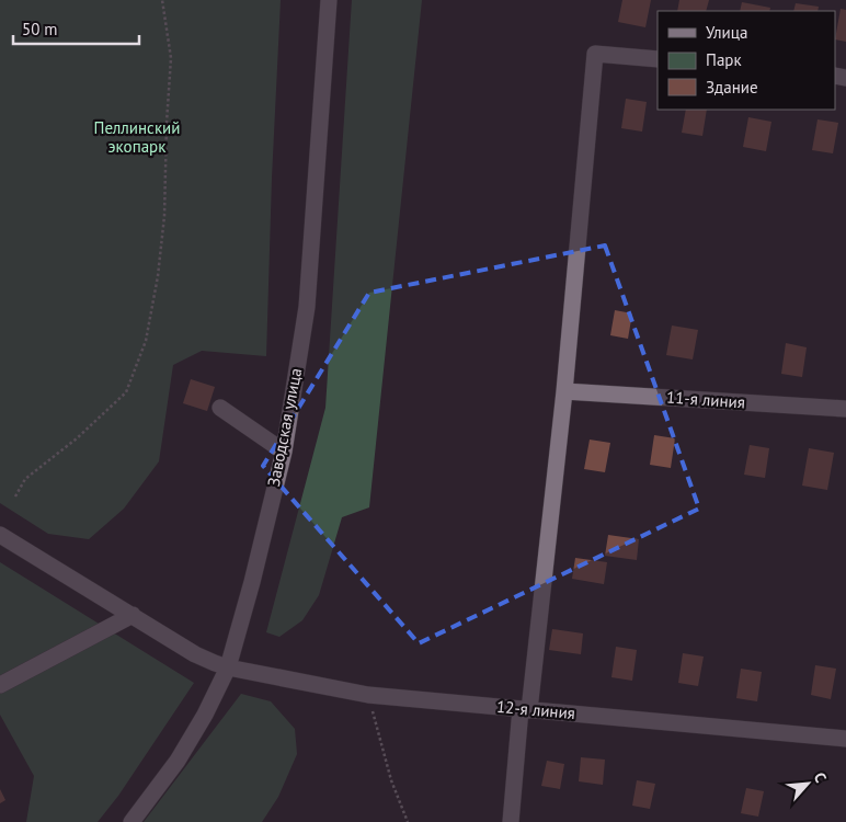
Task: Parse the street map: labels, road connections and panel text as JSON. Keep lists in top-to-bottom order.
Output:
{
  "streets": {
    "street": ["11-я линия", "Заводская улица", "12-я линия"]
  },
  "crossings": [
    ["Заводская улица", "12-я линия"]
  ],
  "parks": ["Пеллинский экопарк"],
  "legend": ["Улица", "Парк", "Здание"],
  "scale_bar": "50 m",
  "north": "top right"
}
